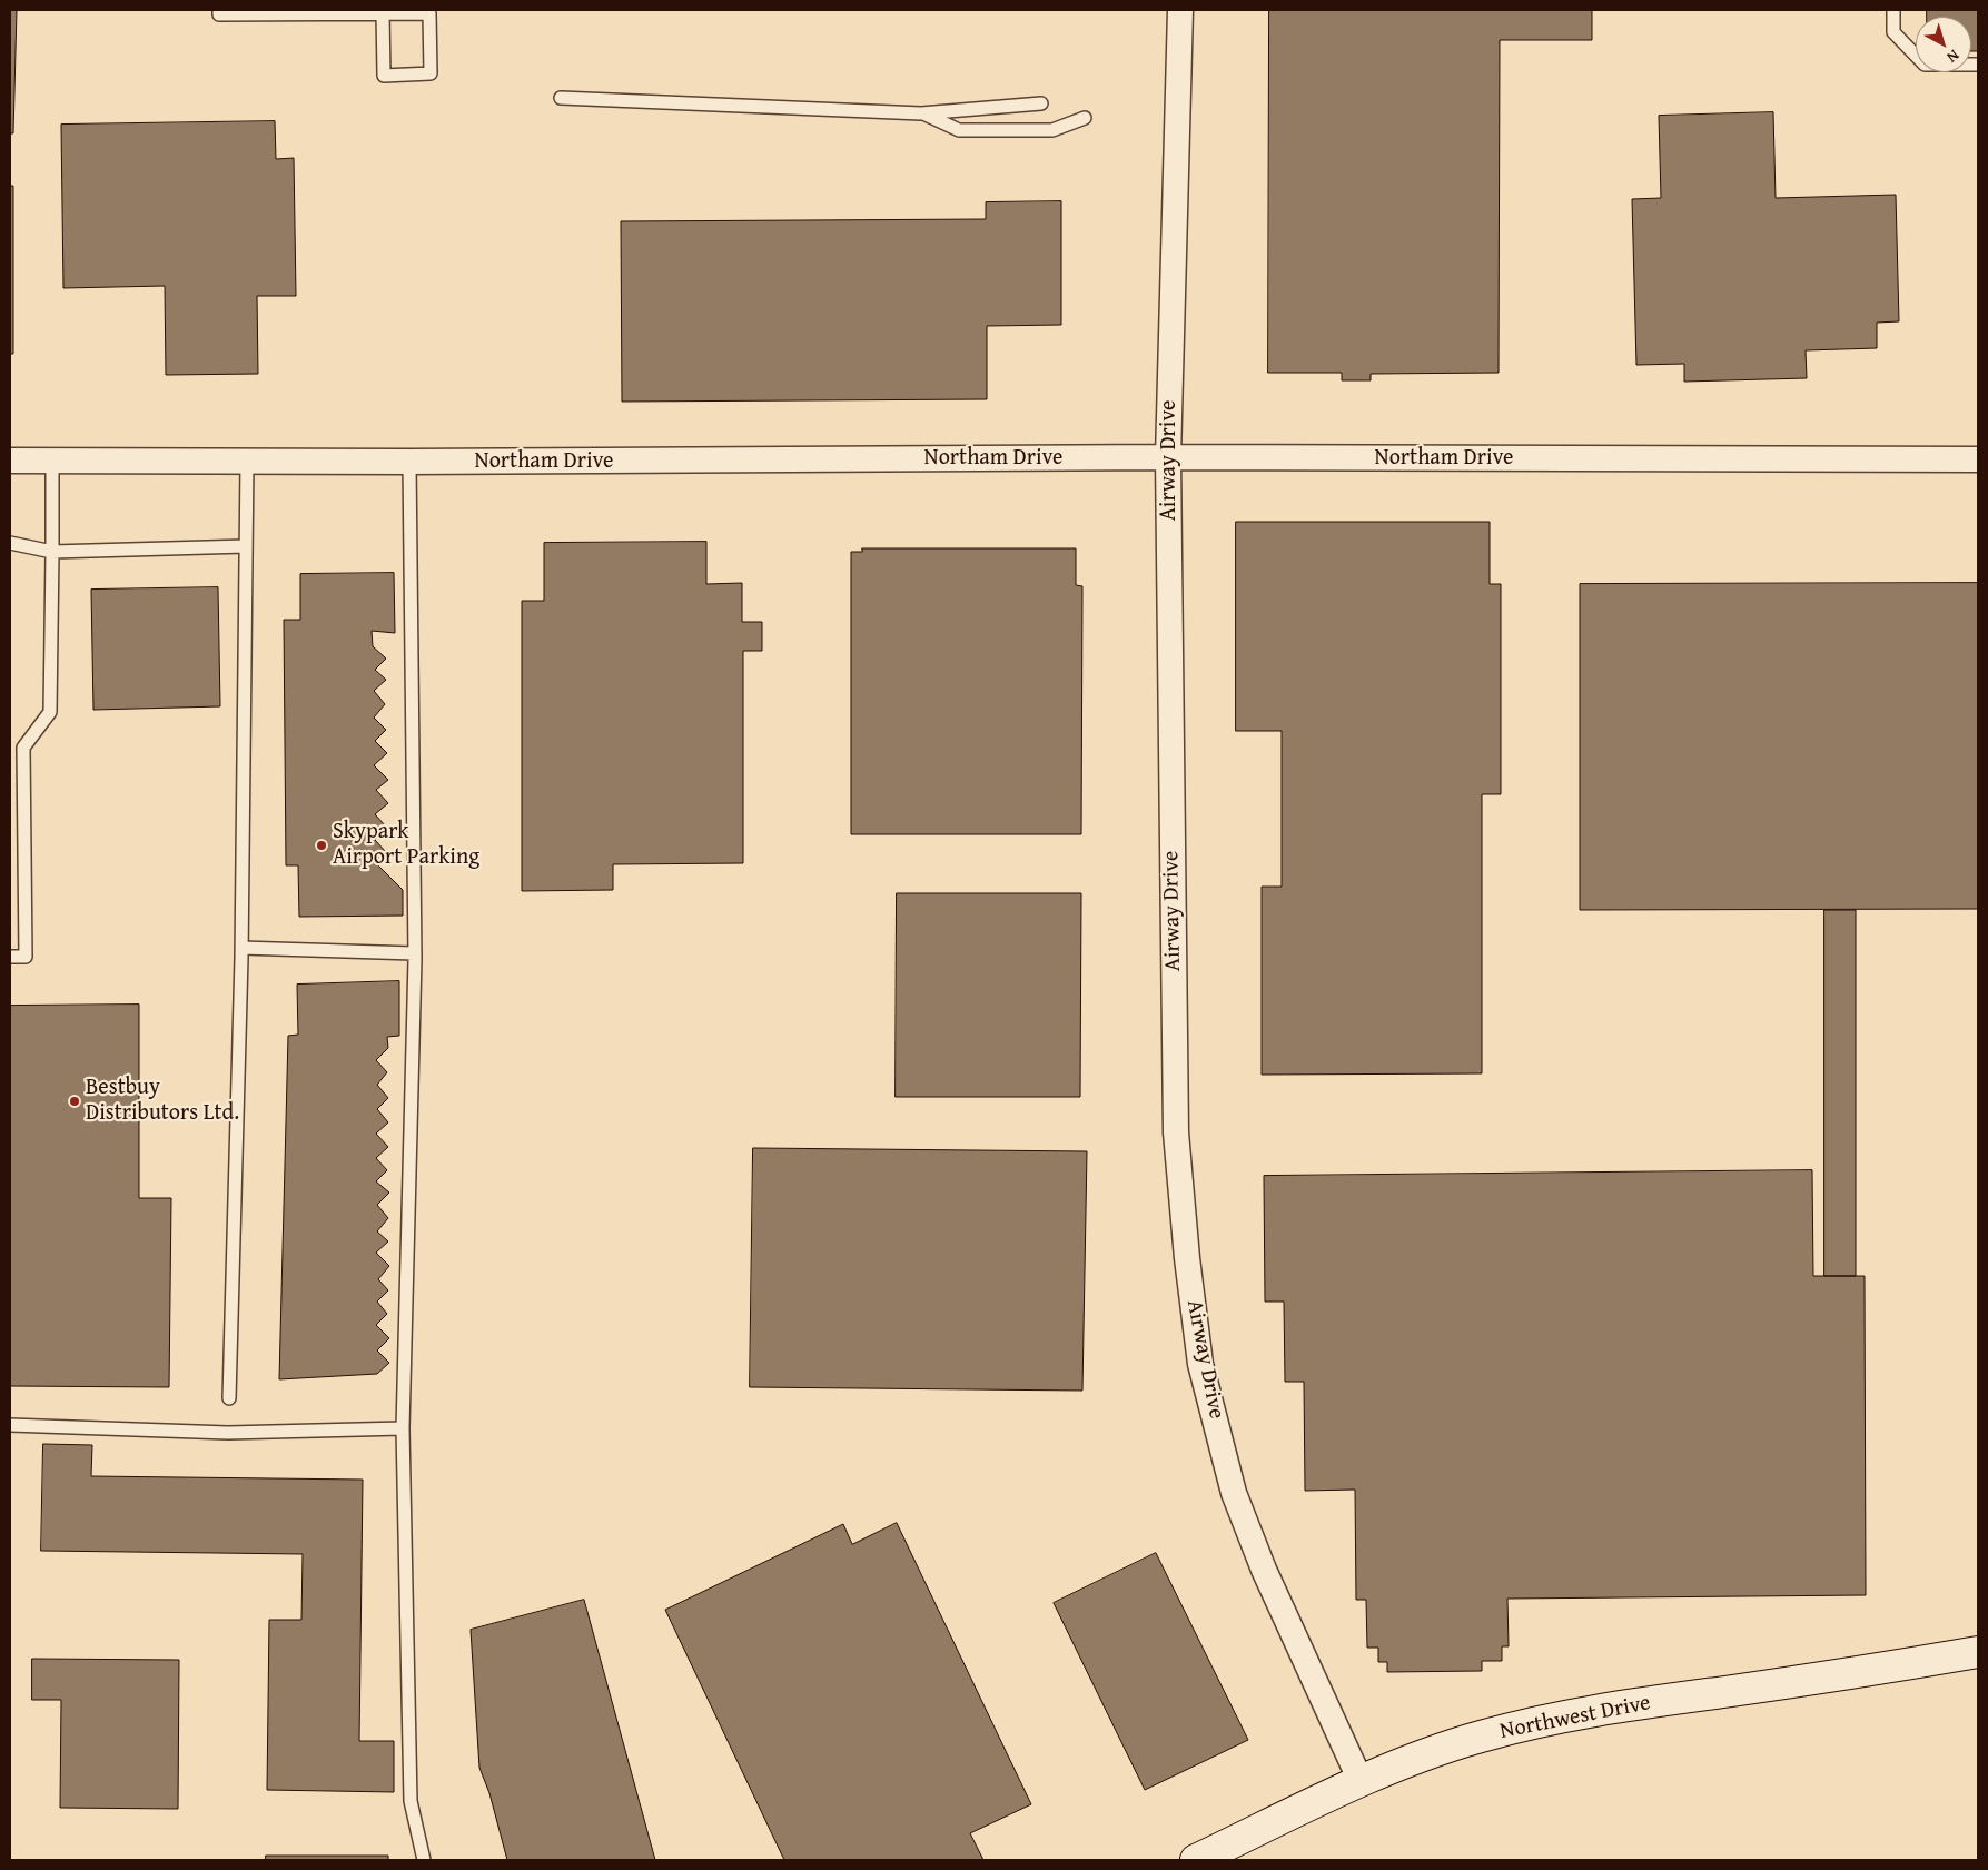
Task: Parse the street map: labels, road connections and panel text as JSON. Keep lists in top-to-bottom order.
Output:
{
  "streets": {
    "street": ["Northam Drive", "Airway Drive", "Northwest Drive"]
  },
  "crossings": [
    ["Northam Drive", "Airway Drive"],
    ["Airway Drive", "Northwest Drive"]
  ],
  "places": ["Skypark Airport Parking", "Bestbuy Distributors Ltd."],
  "north": "bottom right"
}
